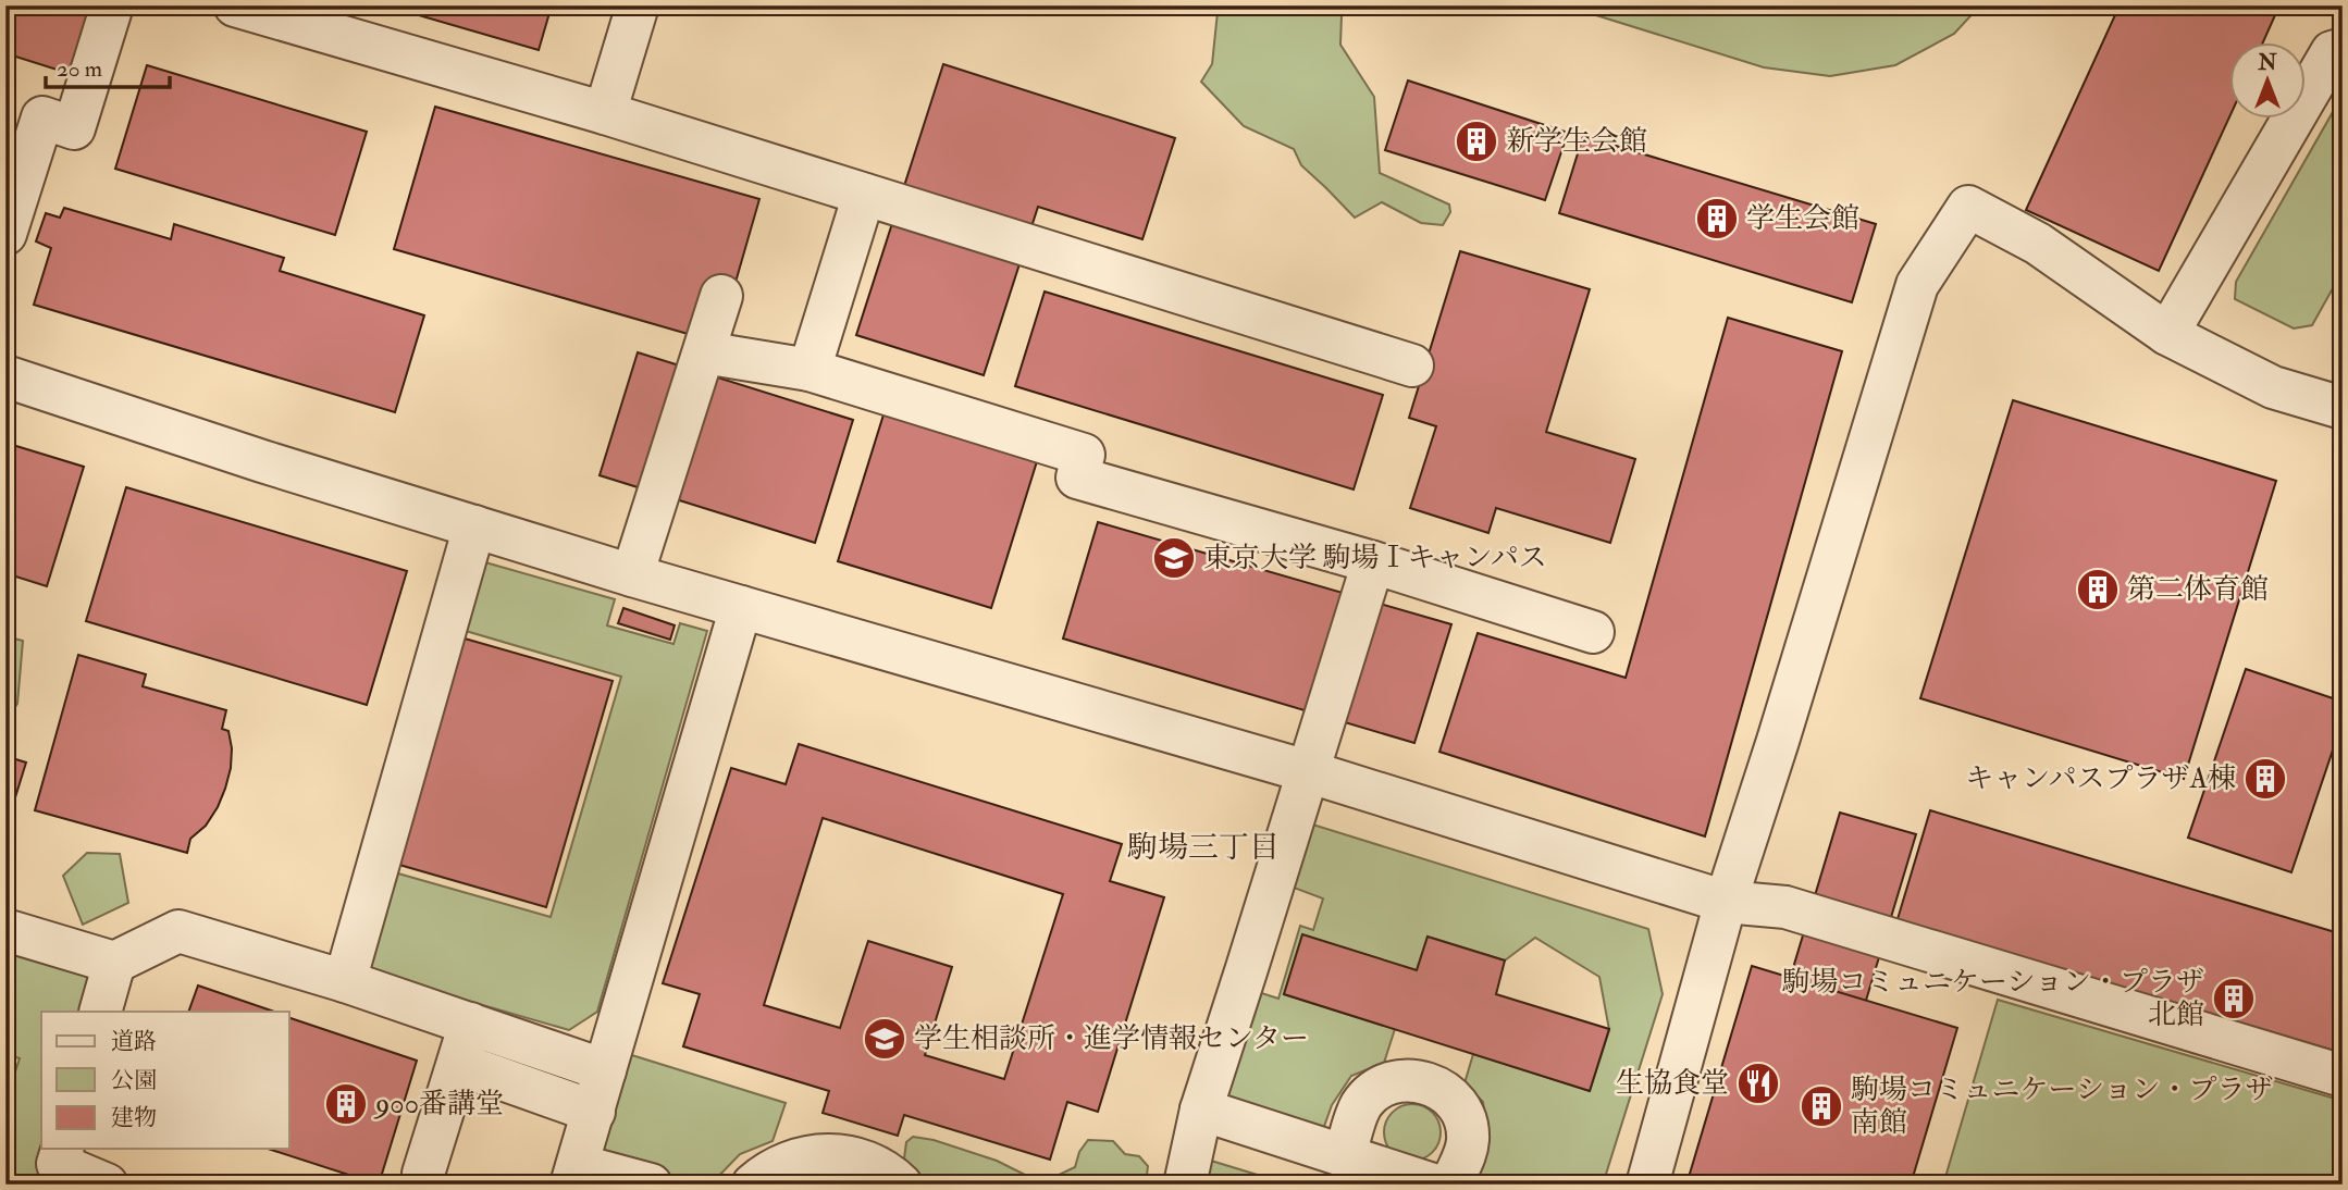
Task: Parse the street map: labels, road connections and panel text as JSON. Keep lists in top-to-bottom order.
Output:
{
  "districts": ["駒場三丁目"],
  "places": {
    "building": [
      "新学生会館",
      "学生会館",
      "第二体育館",
      "キャンパスプラザA棟",
      "駒場コミュニケーション・プラザ 北館",
      "900番講堂",
      "駒場コミュニケーション・プラザ 南館"
    ],
    "school or university": ["東京大学 駒場Ⅰキャンパス", "学生相談所・進学情報センター"],
    "restaurant": ["生協食堂"]
  },
  "legend": ["道路", "公園", "建物"],
  "scale_bar": "20 m",
  "north": "top"
}
